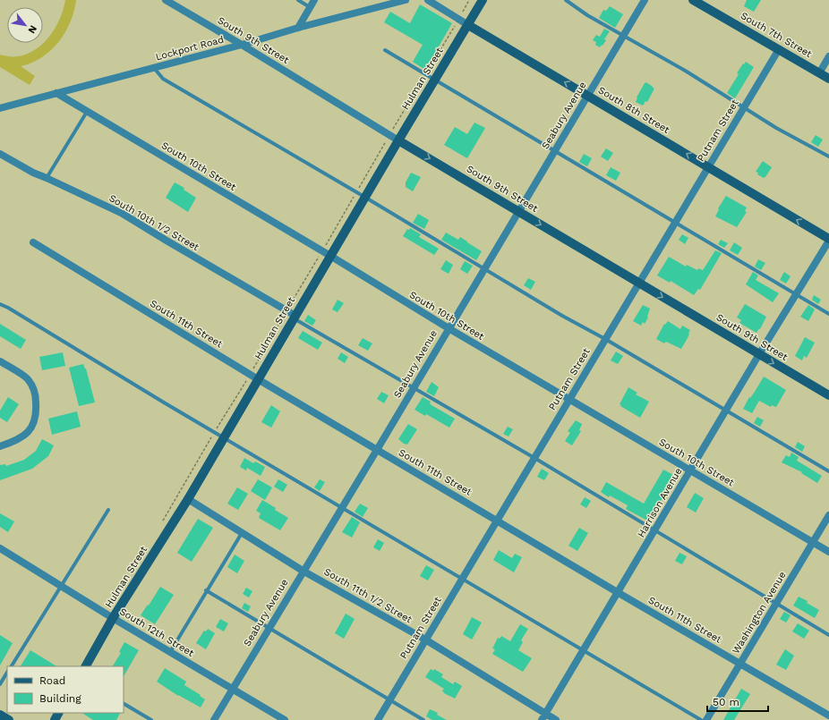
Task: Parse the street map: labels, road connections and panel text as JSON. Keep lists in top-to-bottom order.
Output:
{
  "streets": {
    "street": [
      "South 7th Street",
      "South 9th Street",
      "Lockport Road",
      "Hulman Street",
      "South 8th Street",
      "Seabury Avenue",
      "Putnam Street",
      "South 10th Street",
      "South 10th 1/2 Street",
      "South 11th Street",
      "Harrison Avenue",
      "South 11th 1/2 Street",
      "Washington Avenue",
      "South 12th Street"
    ]
  },
  "crossings": [
    ["South 7th Street", "Putnam Street"],
    ["South 9th Street", "Lockport Road"],
    ["South 9th Street", "Hulman Street"],
    ["South 9th Street", "Seabury Avenue"],
    ["South 9th Street", "Putnam Street"],
    ["South 9th Street", "Harrison Avenue"],
    ["Lockport Road", "South 10th Street"],
    ["Hulman Street", "South 8th Street"],
    ["Hulman Street", "South 10th Street"],
    ["Hulman Street", "South 10th 1/2 Street"],
    ["Hulman Street", "South 11th Street"],
    ["Hulman Street", "South 11th 1/2 Street"],
    ["Hulman Street", "South 12th Street"],
    ["South 8th Street", "Seabury Avenue"],
    ["South 8th Street", "Putnam Street"],
    ["South 8th Street", "Harrison Avenue"],
    ["Seabury Avenue", "South 10th Street"],
    ["Seabury Avenue", "South 11th Street"],
    ["Seabury Avenue", "South 11th 1/2 Street"],
    ["Seabury Avenue", "South 12th Street"],
    ["Putnam Street", "South 10th Street"],
    ["Putnam Street", "South 11th Street"],
    ["Putnam Street", "South 11th 1/2 Street"],
    ["South 10th Street", "Harrison Avenue"],
    ["South 10th Street", "Washington Avenue"],
    ["South 11th Street", "Harrison Avenue"],
    ["South 11th Street", "Washington Avenue"],
    ["Harrison Avenue", "South 11th 1/2 Street"]
  ],
  "one_way": ["South 9th Street", "South 8th Street"],
  "legend": ["Road", "Building"],
  "scale_bar": "50 m",
  "north": "bottom right"
}
